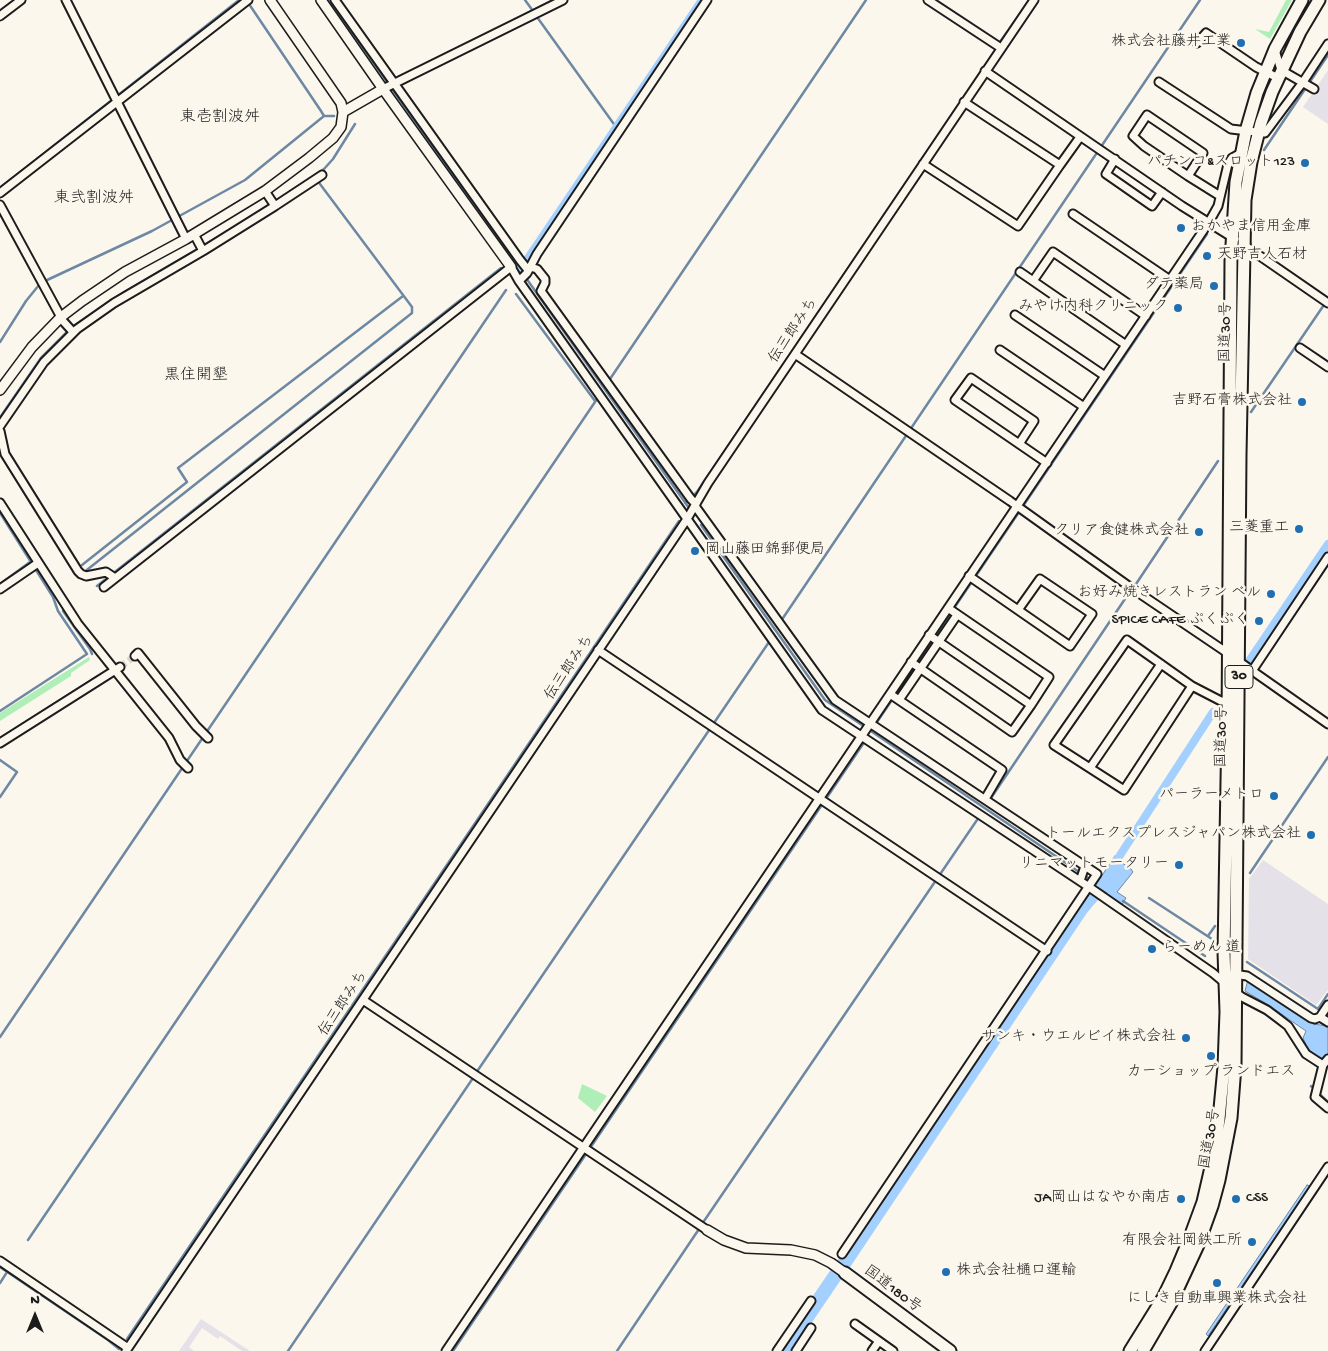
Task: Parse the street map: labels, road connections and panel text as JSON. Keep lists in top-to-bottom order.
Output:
{
  "streets": {
    "highway": ["国道30号", "30", "国道180号"],
    "street": ["伝三郎みち"]
  },
  "districts": ["東壱割波舛", "東弐割波舛", "黒住開墾"],
  "places": [
    "株式会社藤井工業",
    "パチンコ&スロット123",
    "おかやま信用金庫",
    "天野吉人石材",
    "ダテ薬局",
    "みやけ内科クリニック",
    "吉野石膏株式会社",
    "三菱重工",
    "クリア食健株式会社",
    "岡山藤田錦郵便局",
    "お好み焼きレストラン ベル",
    "SPICE CAFE ぷくぷく",
    "パーラーメトロ",
    "トールエクスプレスジャパン株式会社",
    "リニマットモータリー",
    "らーめん 道",
    "サンキ・ウエルビイ株式会社",
    "カーショップ ランドエス",
    "JA岡山はなやか南店",
    "CSS",
    "有限会社岡鉄工所",
    "株式会社樋口運輸",
    "にしき自動車興業株式会社"
  ],
  "north": "top"
}
